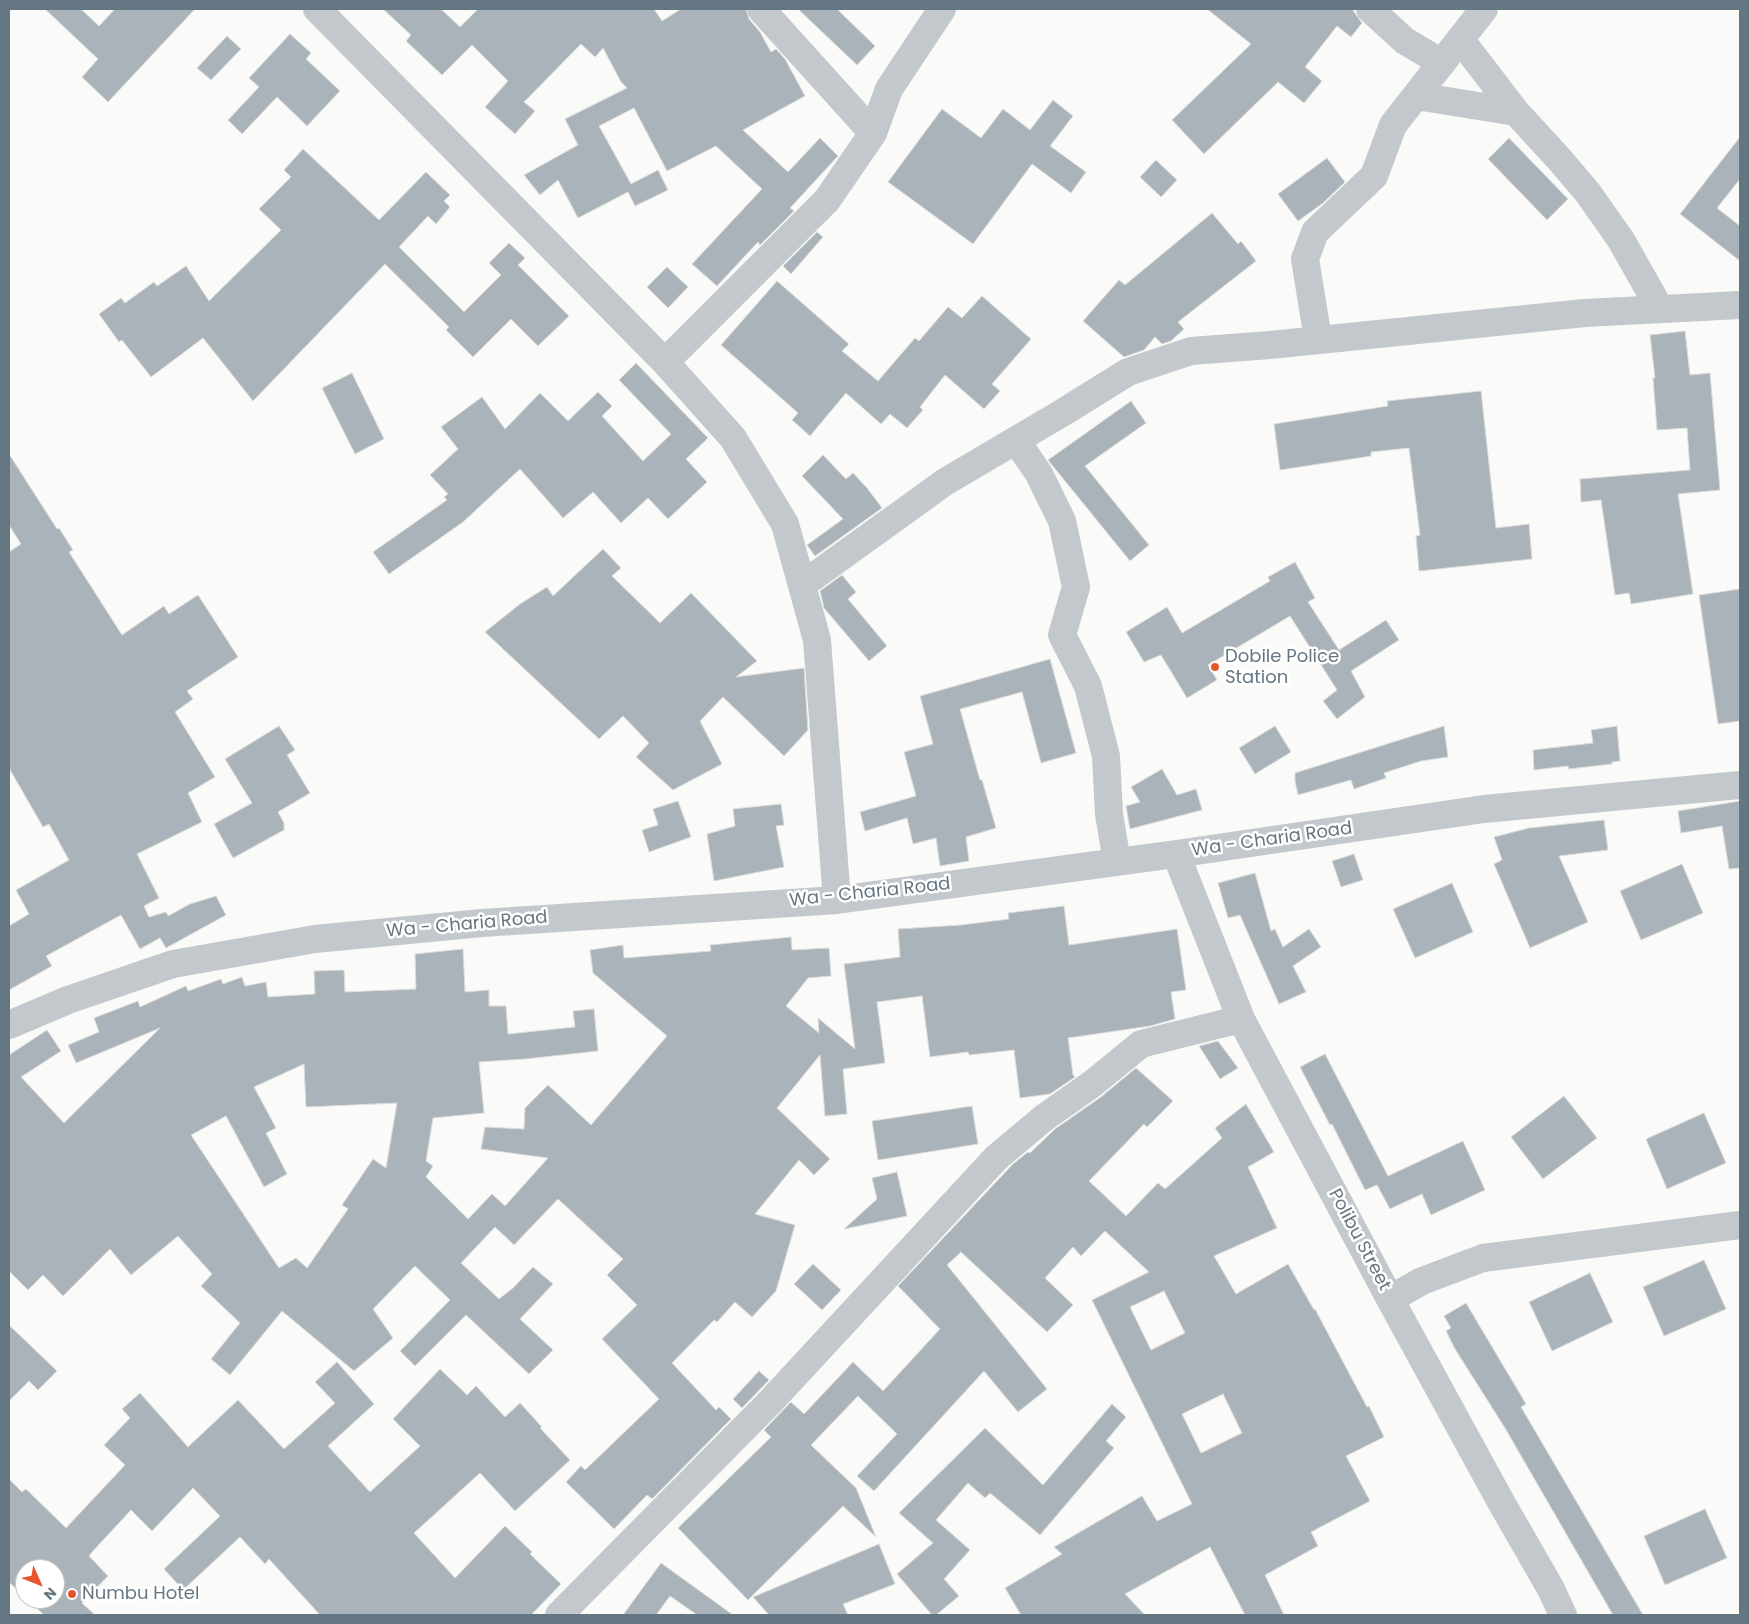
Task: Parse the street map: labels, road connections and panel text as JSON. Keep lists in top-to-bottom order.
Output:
{
  "streets": {
    "street": ["Wa - Charia Road", "Polibu Street"]
  },
  "crossings": [
    ["Wa - Charia Road", "Polibu Street"]
  ],
  "places": ["Dobile Police Station", "Numbu Hotel"],
  "north": "bottom right"
}
